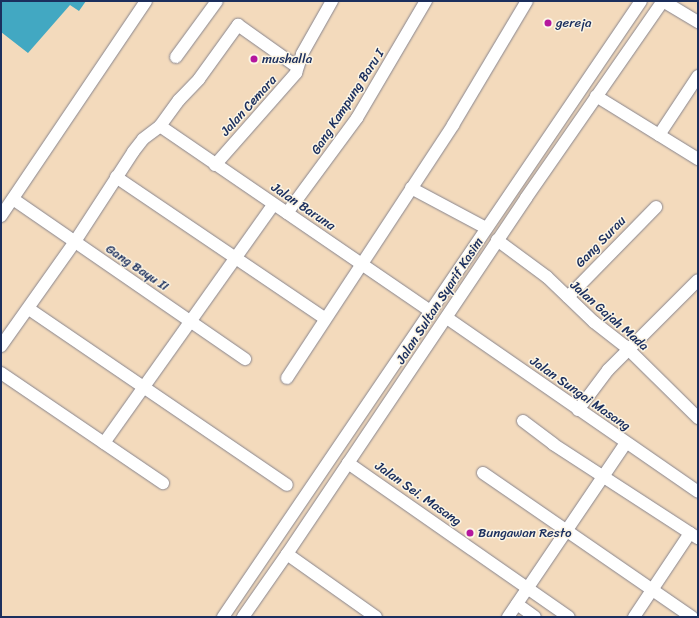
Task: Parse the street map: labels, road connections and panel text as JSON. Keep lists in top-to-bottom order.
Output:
{
  "streets": {
    "street": [
      "Gang Kampung Baru I",
      "Jalan Cemara",
      "Jalan Baruna",
      "Gang Surau",
      "Gang Bayu II",
      "Jalan Sultan Syarif Kasim",
      "Jalan Gajah Mada",
      "Jalan Sungai Masang",
      "Jalan Sei. Masang"
    ]
  },
  "crossings": [
    ["Gang Kampung Baru I", "Jalan Baruna"],
    ["Jalan Cemara", "Jalan Baruna"],
    ["Jalan Baruna", "Jalan Sultan Syarif Kasim"],
    ["Gang Surau", "Jalan Gajah Mada"],
    ["Jalan Sultan Syarif Kasim", "Jalan Gajah Mada"],
    ["Jalan Sultan Syarif Kasim", "Jalan Sungai Masang"],
    ["Jalan Sultan Syarif Kasim", "Jalan Sei. Masang"]
  ],
  "places": ["gereja", "mushalla", "Bungawan Resto"]
}
